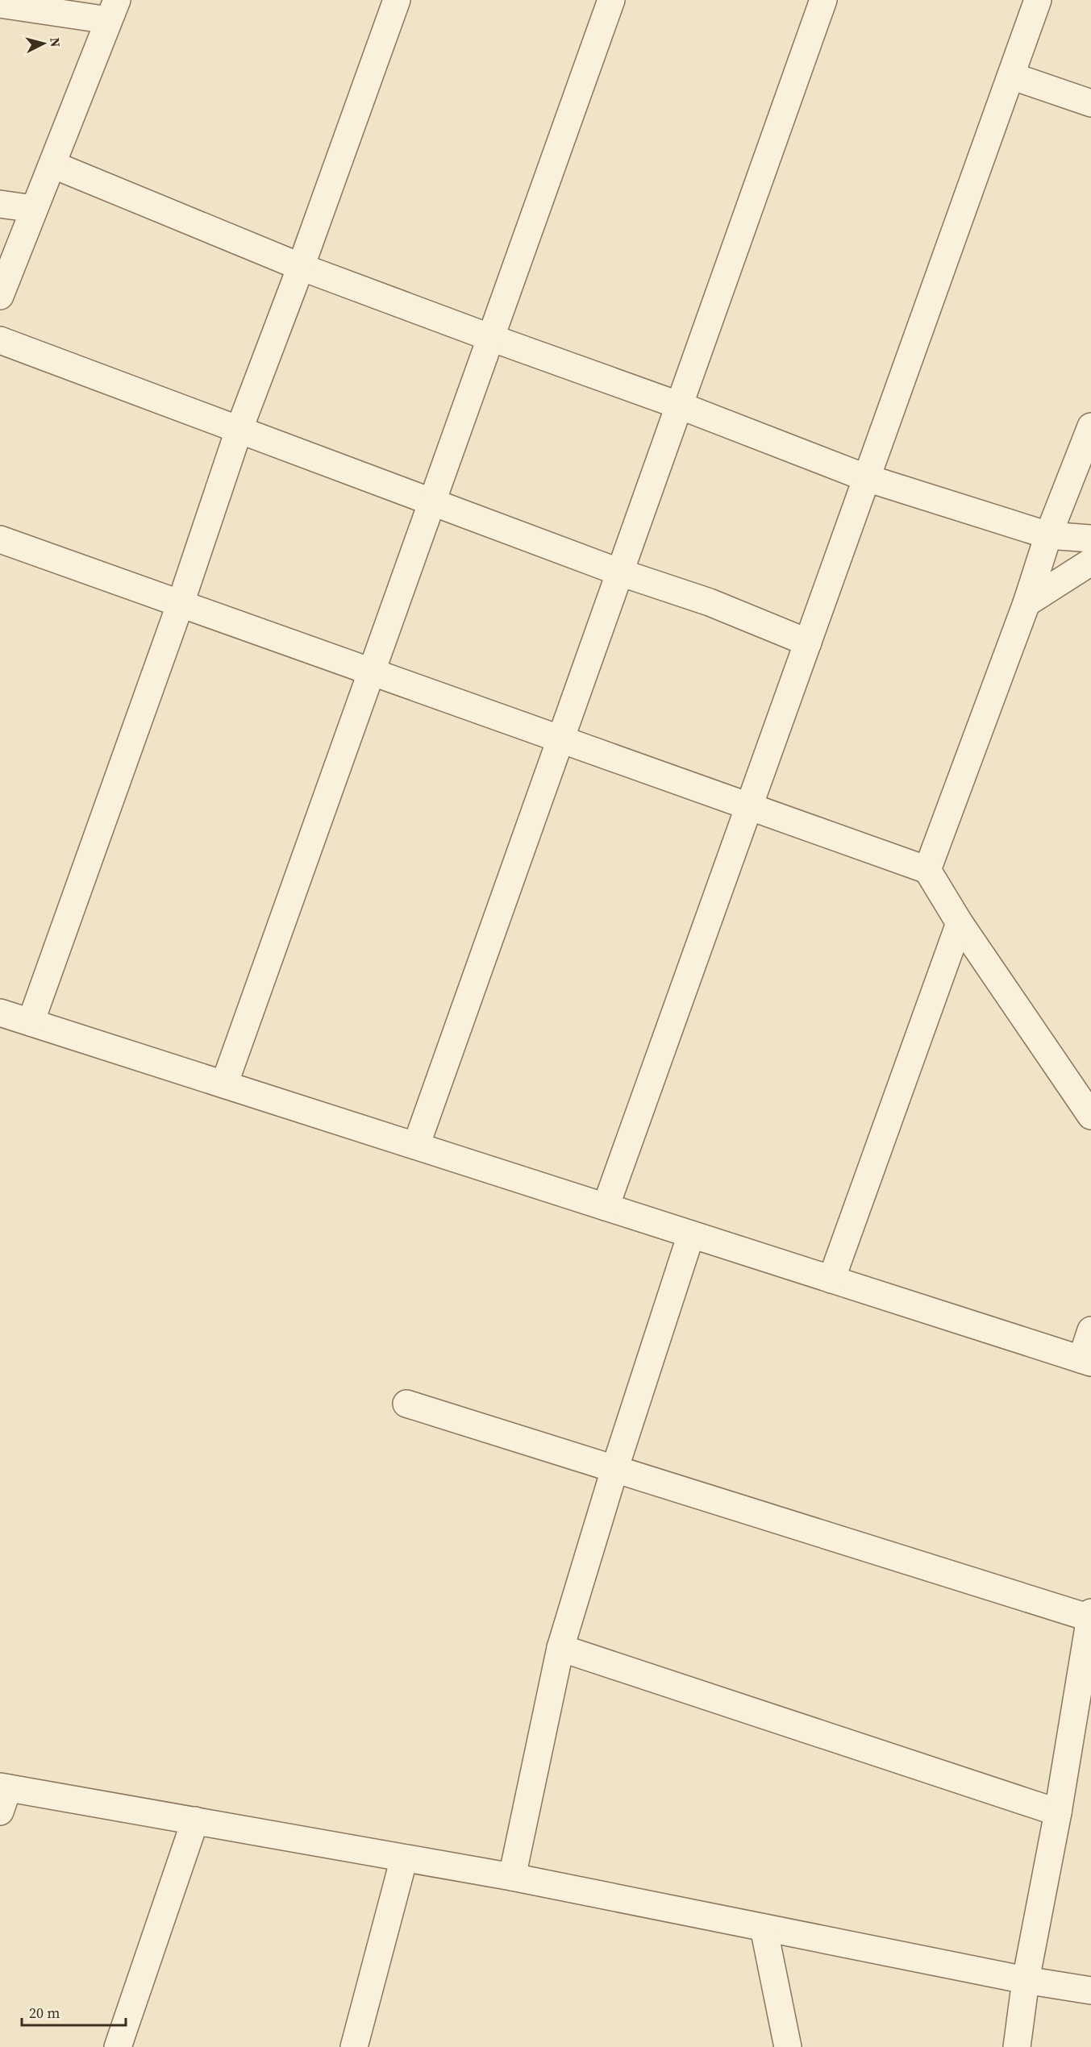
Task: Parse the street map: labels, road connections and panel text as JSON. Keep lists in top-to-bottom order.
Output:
{
  "scale_bar": "20 m",
  "north": "right"
}
